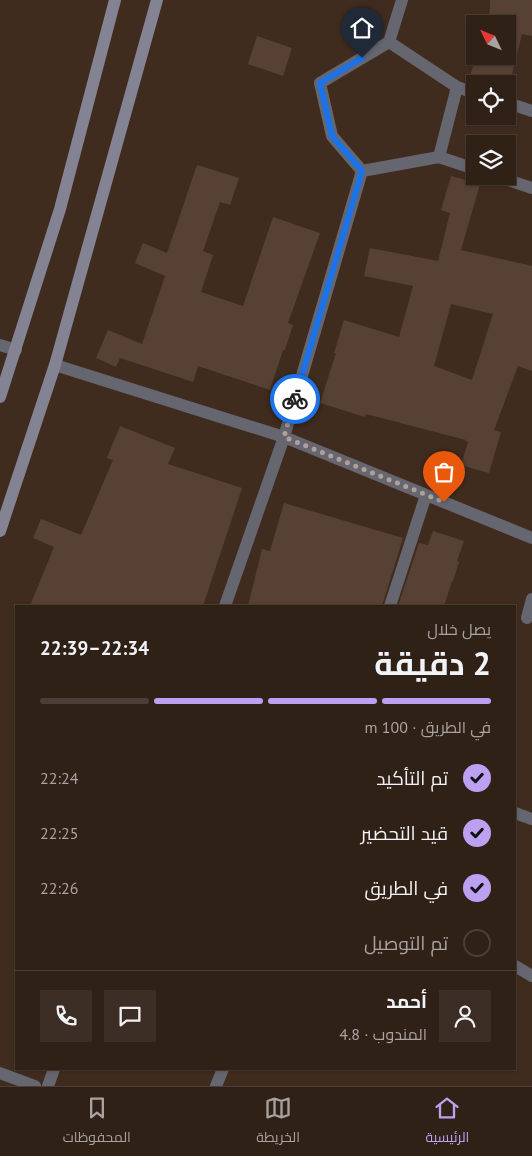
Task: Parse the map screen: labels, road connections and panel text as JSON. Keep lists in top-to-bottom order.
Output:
{
  "north": "top left",
  "page": {
    "heading": ["2 دقيقة", "يصل خلال", "22:34–22:39"],
    "panel": ["أحمد", "المندوب · 4.8"],
    "bar": "في الطريق · 100 m",
    "list": [
      ["تم التأكيد", "22:24"],
      ["قيد التحضير", "22:25"],
      ["في الطريق", "22:26"],
      "تم التوصيل"
    ],
    "tabs": ["الرئيسية", "الخريطة", "المحفوظات"]
  }
}
